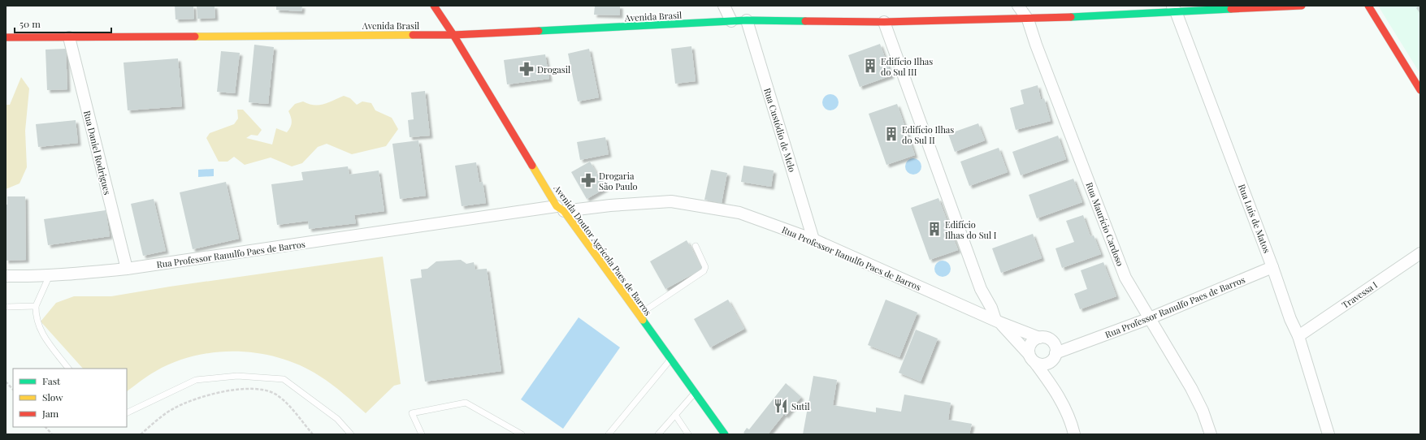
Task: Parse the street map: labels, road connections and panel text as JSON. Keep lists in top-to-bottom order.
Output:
{
  "streets": {
    "street": [
      "Avenida Brasil",
      "Rua Custódio de Melo",
      "Rua Daniel Rodrigues",
      "Rua Luís de Matos",
      "Rua Maurício Cardoso",
      "Avenida Doutor Agrícola Paes de Barros",
      "Rua Professor Ranulfo Paes de Barros",
      "Travessa I"
    ]
  },
  "crossings": [
    ["Avenida Brasil", "Rua Custódio de Melo"],
    ["Avenida Brasil", "Rua Daniel Rodrigues"],
    ["Avenida Brasil", "Rua Luís de Matos"],
    ["Avenida Brasil", "Rua Maurício Cardoso"],
    ["Avenida Brasil", "Avenida Doutor Agrícola Paes de Barros"],
    ["Rua Custódio de Melo", "Rua Professor Ranulfo Paes de Barros"],
    ["Rua Daniel Rodrigues", "Rua Professor Ranulfo Paes de Barros"],
    ["Rua Luís de Matos", "Rua Professor Ranulfo Paes de Barros"],
    ["Rua Luís de Matos", "Travessa I"],
    ["Rua Maurício Cardoso", "Rua Professor Ranulfo Paes de Barros"],
    ["Avenida Doutor Agrícola Paes de Barros", "Rua Professor Ranulfo Paes de Barros"]
  ],
  "places": {
    "building": ["Edifício Ilhas do Sul III", "Edifício Ilhas do Sul II", "Edifício Ilhas do Sul I"],
    "pharmacy": ["Drogasil", "Drogaria São Paulo"],
    "restaurant": ["Sutil"]
  },
  "legend": ["Fast", "Slow", "Jam"],
  "scale_bar": "50 m"
}
